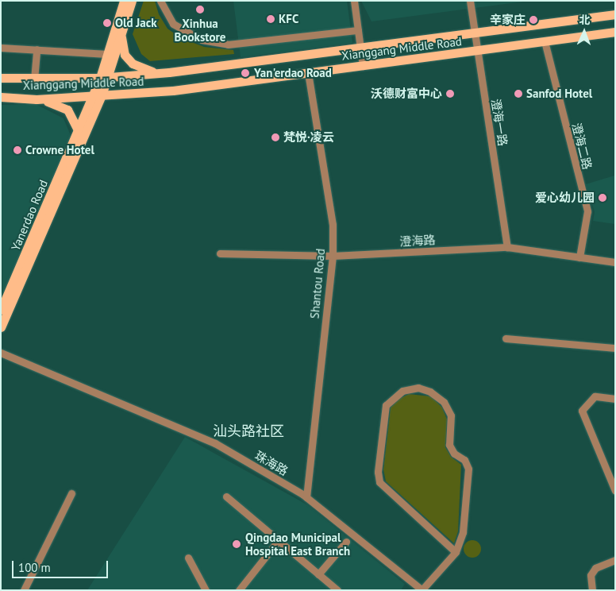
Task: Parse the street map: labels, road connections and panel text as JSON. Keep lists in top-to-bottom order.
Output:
{
  "streets": {
    "main road": ["Xianggang Middle Road", "Yanerdao Road"],
    "street": [
      "澄海一路",
      "澄海二路",
      "澄海路",
      "Shantou Road",
      "珠海路"
    ]
  },
  "crossings": [
    ["Xianggang Middle Road", "澄海一路"],
    ["Xianggang Middle Road", "澄海二路"],
    ["Xianggang Middle Road", "Shantou Road"],
    ["澄海一路", "澄海路"],
    ["澄海二路", "澄海路"],
    ["澄海路", "Shantou Road"],
    ["Shantou Road", "珠海路"]
  ],
  "districts": ["汕头路社区"],
  "places": [
    "Xinhua Bookstore",
    "KFC",
    "辛家庄",
    "Old Jack",
    "Yan'erdao Road",
    "沃德财富中心",
    "Sanfod Hotel",
    "梵悦·凌云",
    "Crowne Hotel",
    "爱心幼儿园",
    "Qingdao Municipal Hospital East Branch"
  ],
  "scale_bar": "100 m",
  "north": "top"
}
